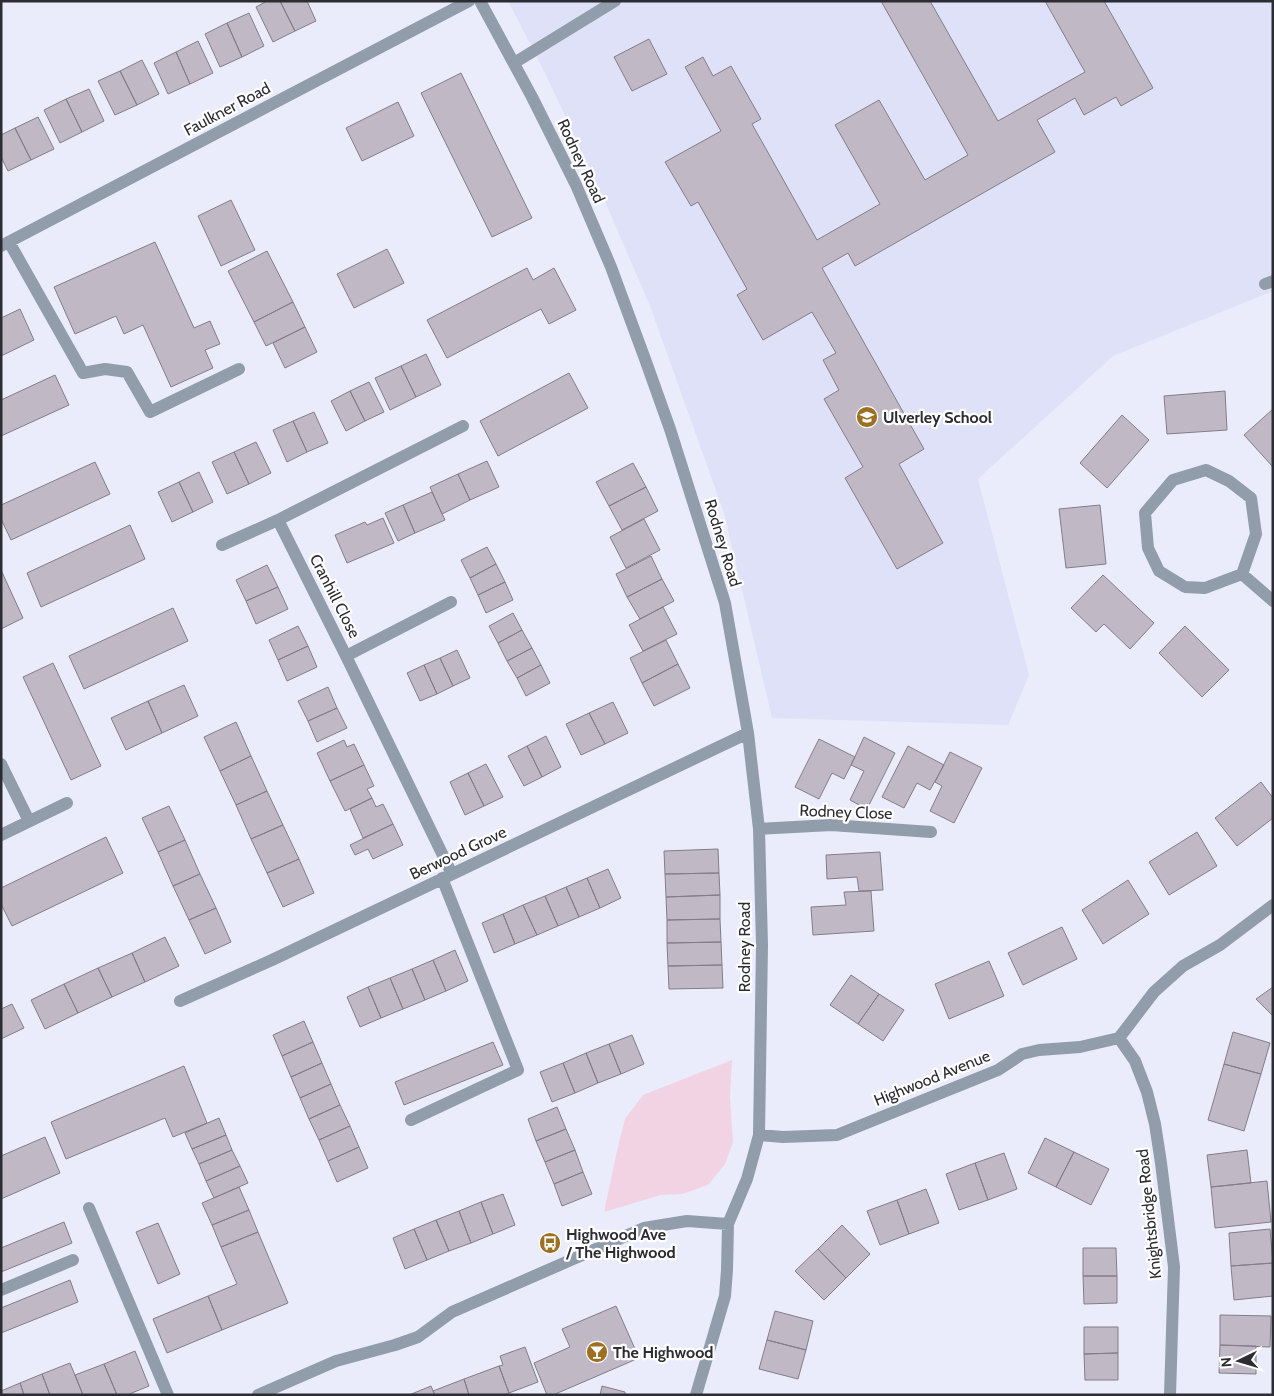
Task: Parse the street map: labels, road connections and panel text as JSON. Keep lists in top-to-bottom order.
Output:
{
  "streets": {
    "street": [
      "Faulkner Road",
      "Rodney Road",
      "Cranhill Close",
      "Rodney Close",
      "Berwood Grove",
      "Highwood Avenue",
      "Knightsbridge Road"
    ]
  },
  "crossings": [
    ["Rodney Road", "Rodney Close"],
    ["Rodney Road", "Berwood Grove"],
    ["Rodney Road", "Highwood Avenue"],
    ["Cranhill Close", "Berwood Grove"],
    ["Highwood Avenue", "Knightsbridge Road"]
  ],
  "places": {
    "school or university": ["Ulverley School"],
    "bus stop": ["Highwood Ave / The Highwood"],
    "bar": ["The Highwood"]
  },
  "north": "left"
}
